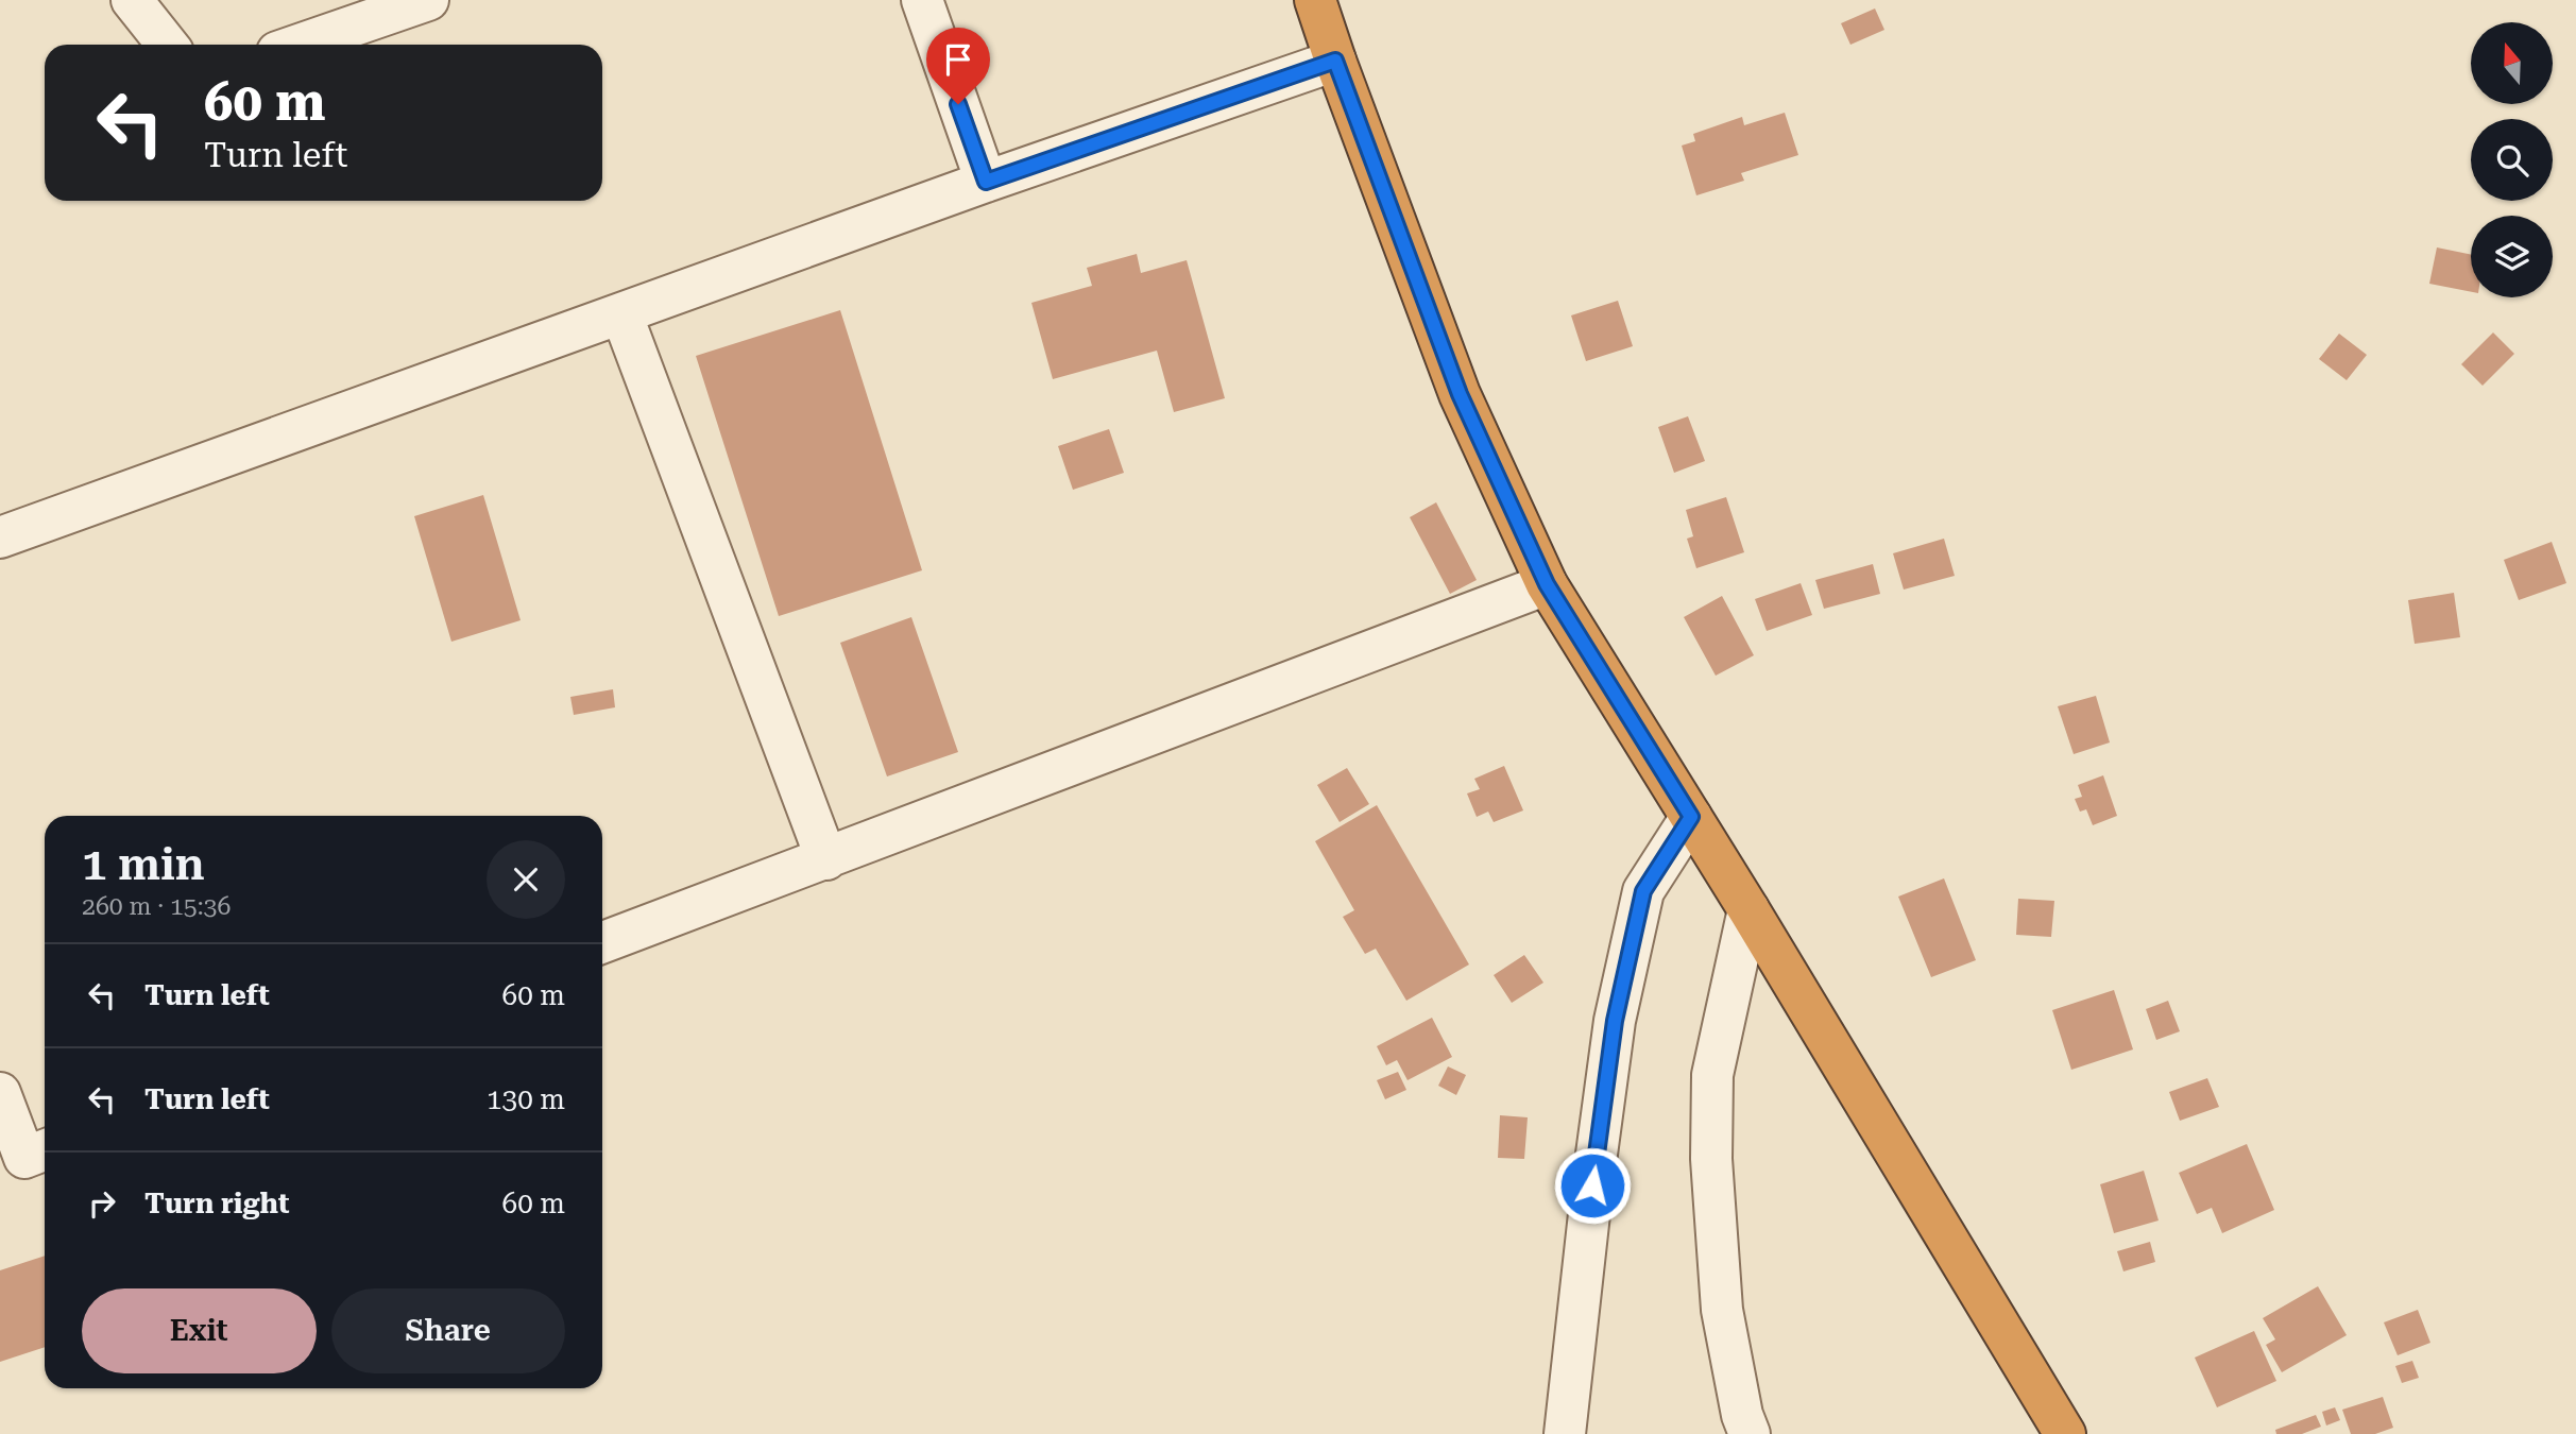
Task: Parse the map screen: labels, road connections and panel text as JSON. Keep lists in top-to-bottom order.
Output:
{
  "north": "top",
  "page": {
    "turn": ["60 m", "Turn left"],
    "heading": ["1 min", "260 m · 15:36"],
    "list": [
      {
        "name": "Turn left",
        "value": "60 m"
      },
      {
        "name": "Turn left",
        "value": "130 m"
      },
      {
        "name": "Turn right",
        "value": "60 m"
      }
    ],
    "buttons": ["Exit", "Share"]
  }
}
